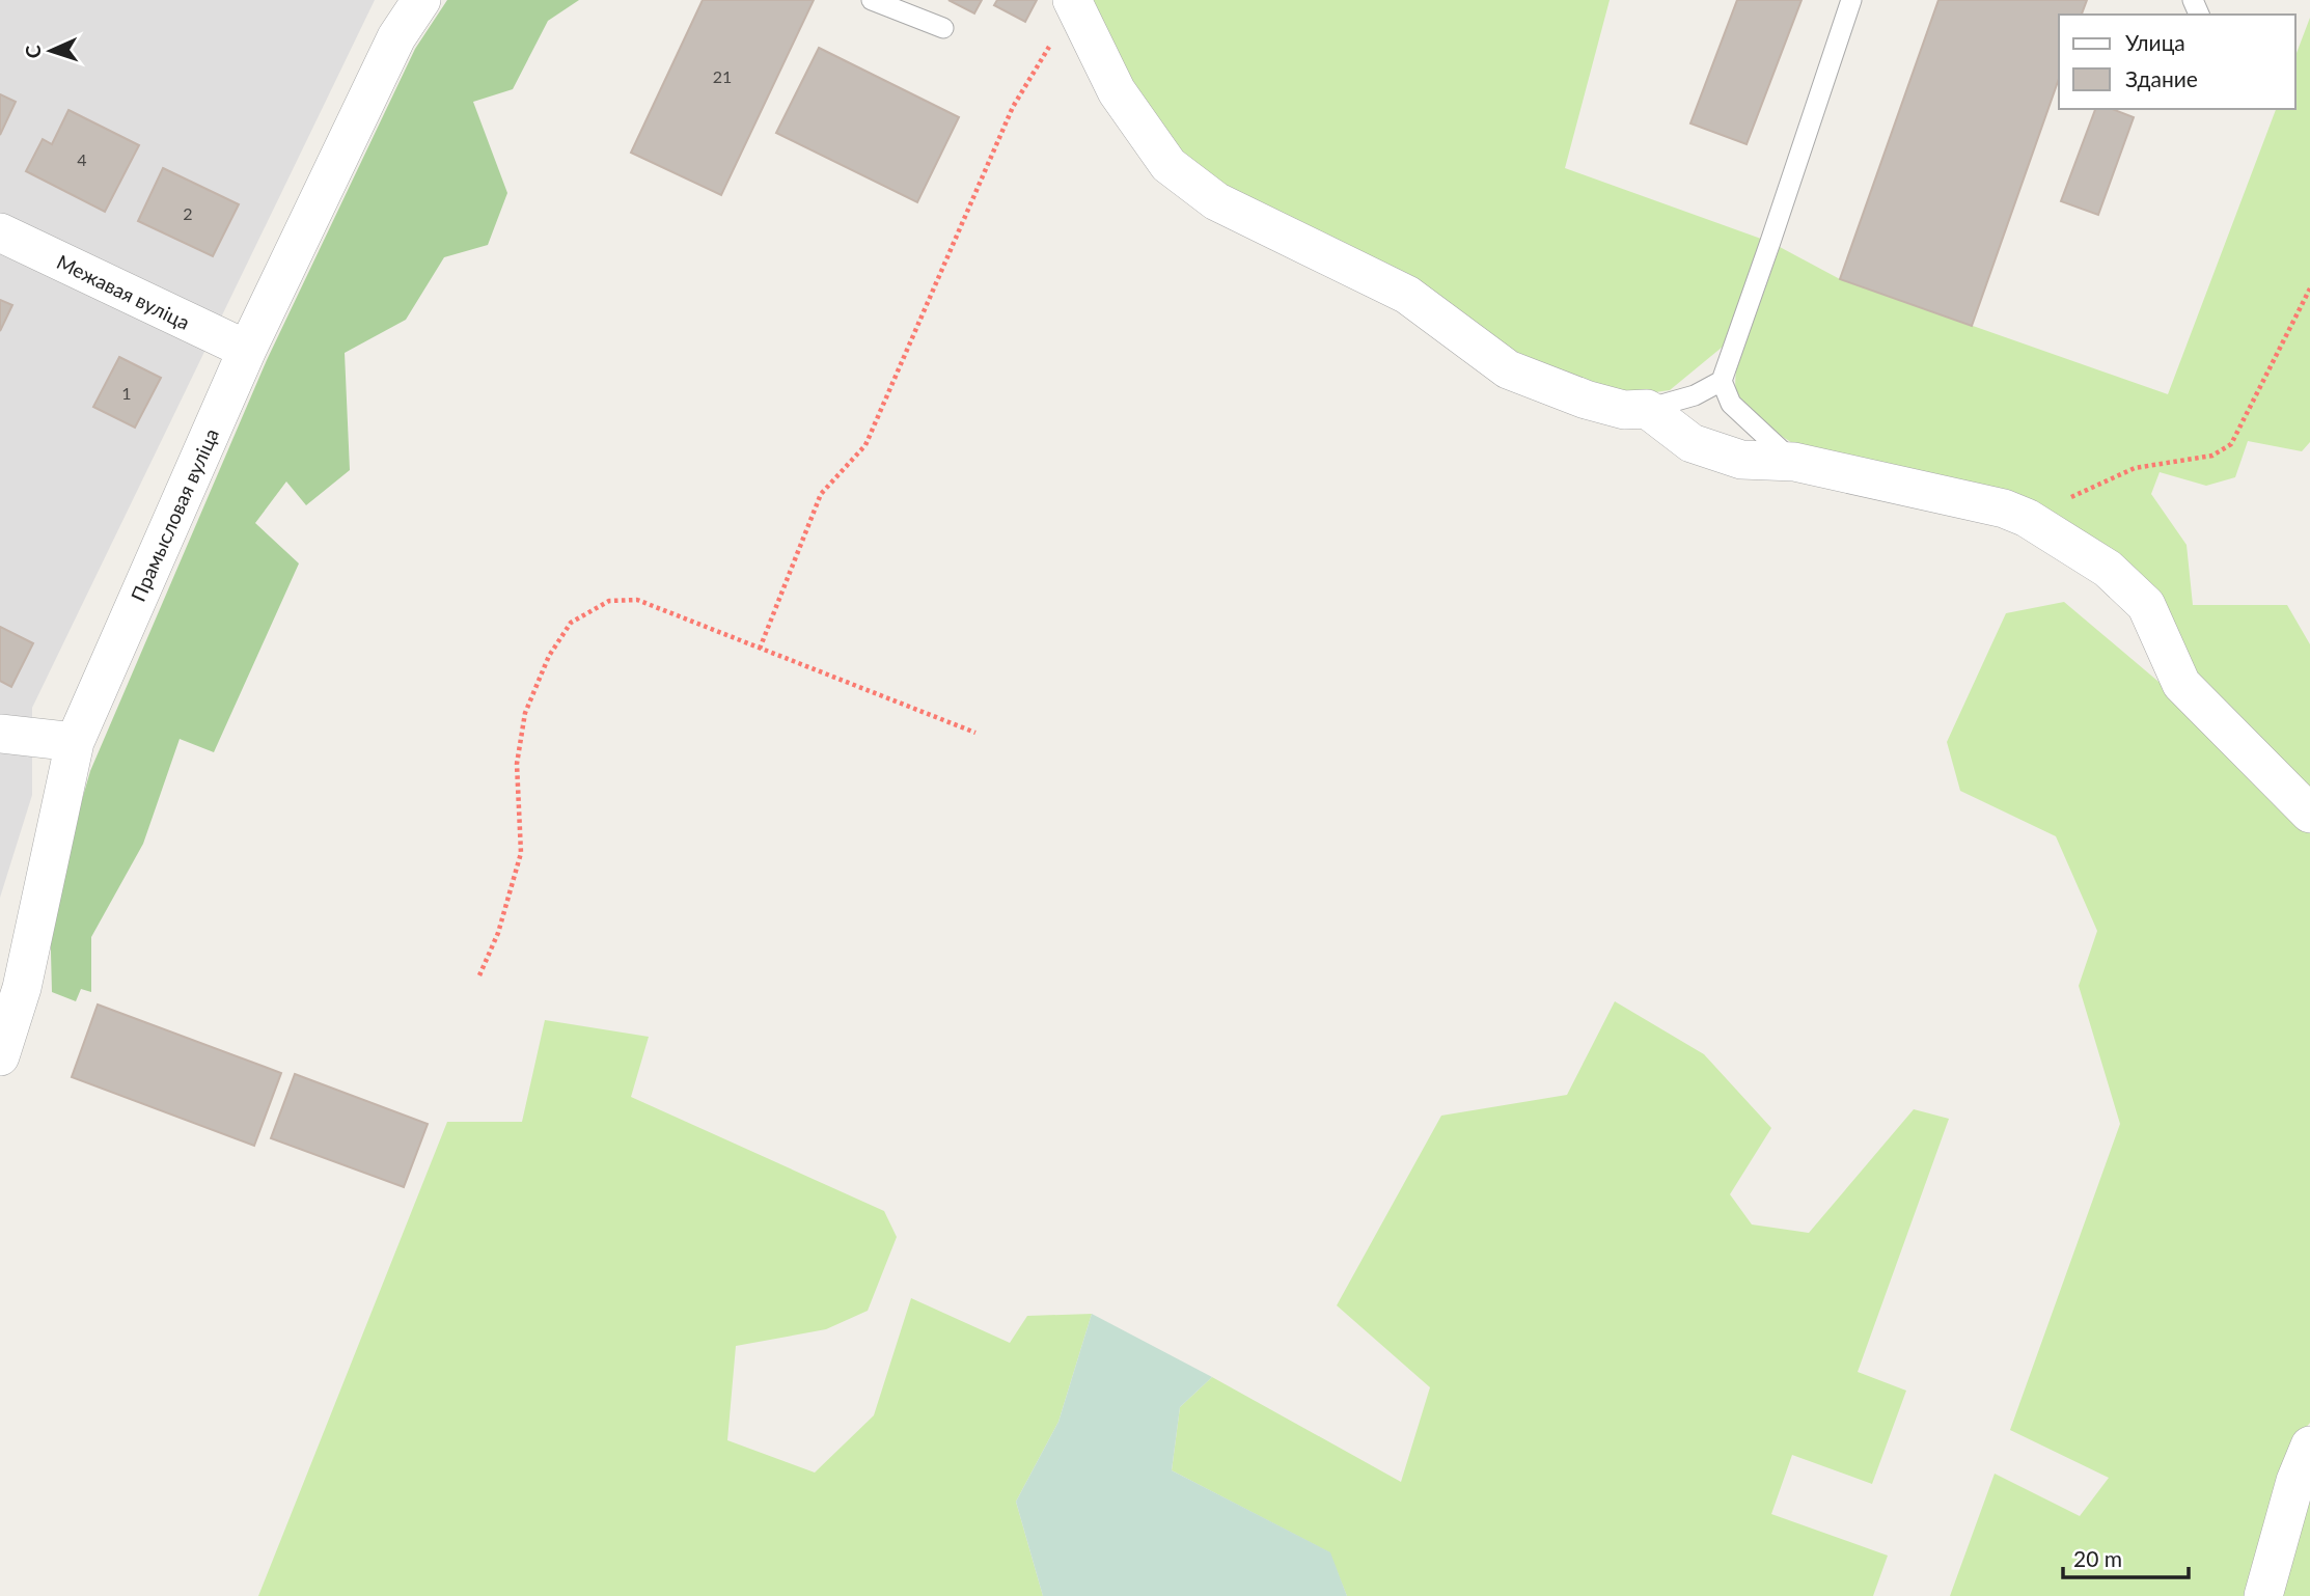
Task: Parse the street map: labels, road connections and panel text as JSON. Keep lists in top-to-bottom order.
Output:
{
  "streets": {
    "street": ["Межавая вуліца", "Прамысловая вуліца"]
  },
  "crossings": [
    ["Межавая вуліца", "Прамысловая вуліца"]
  ],
  "house_numbers": [
    "21",
    "4",
    "2",
    "1"
  ],
  "legend": ["Улица", "Здание"],
  "scale_bar": "20 m",
  "north": "left"
}
